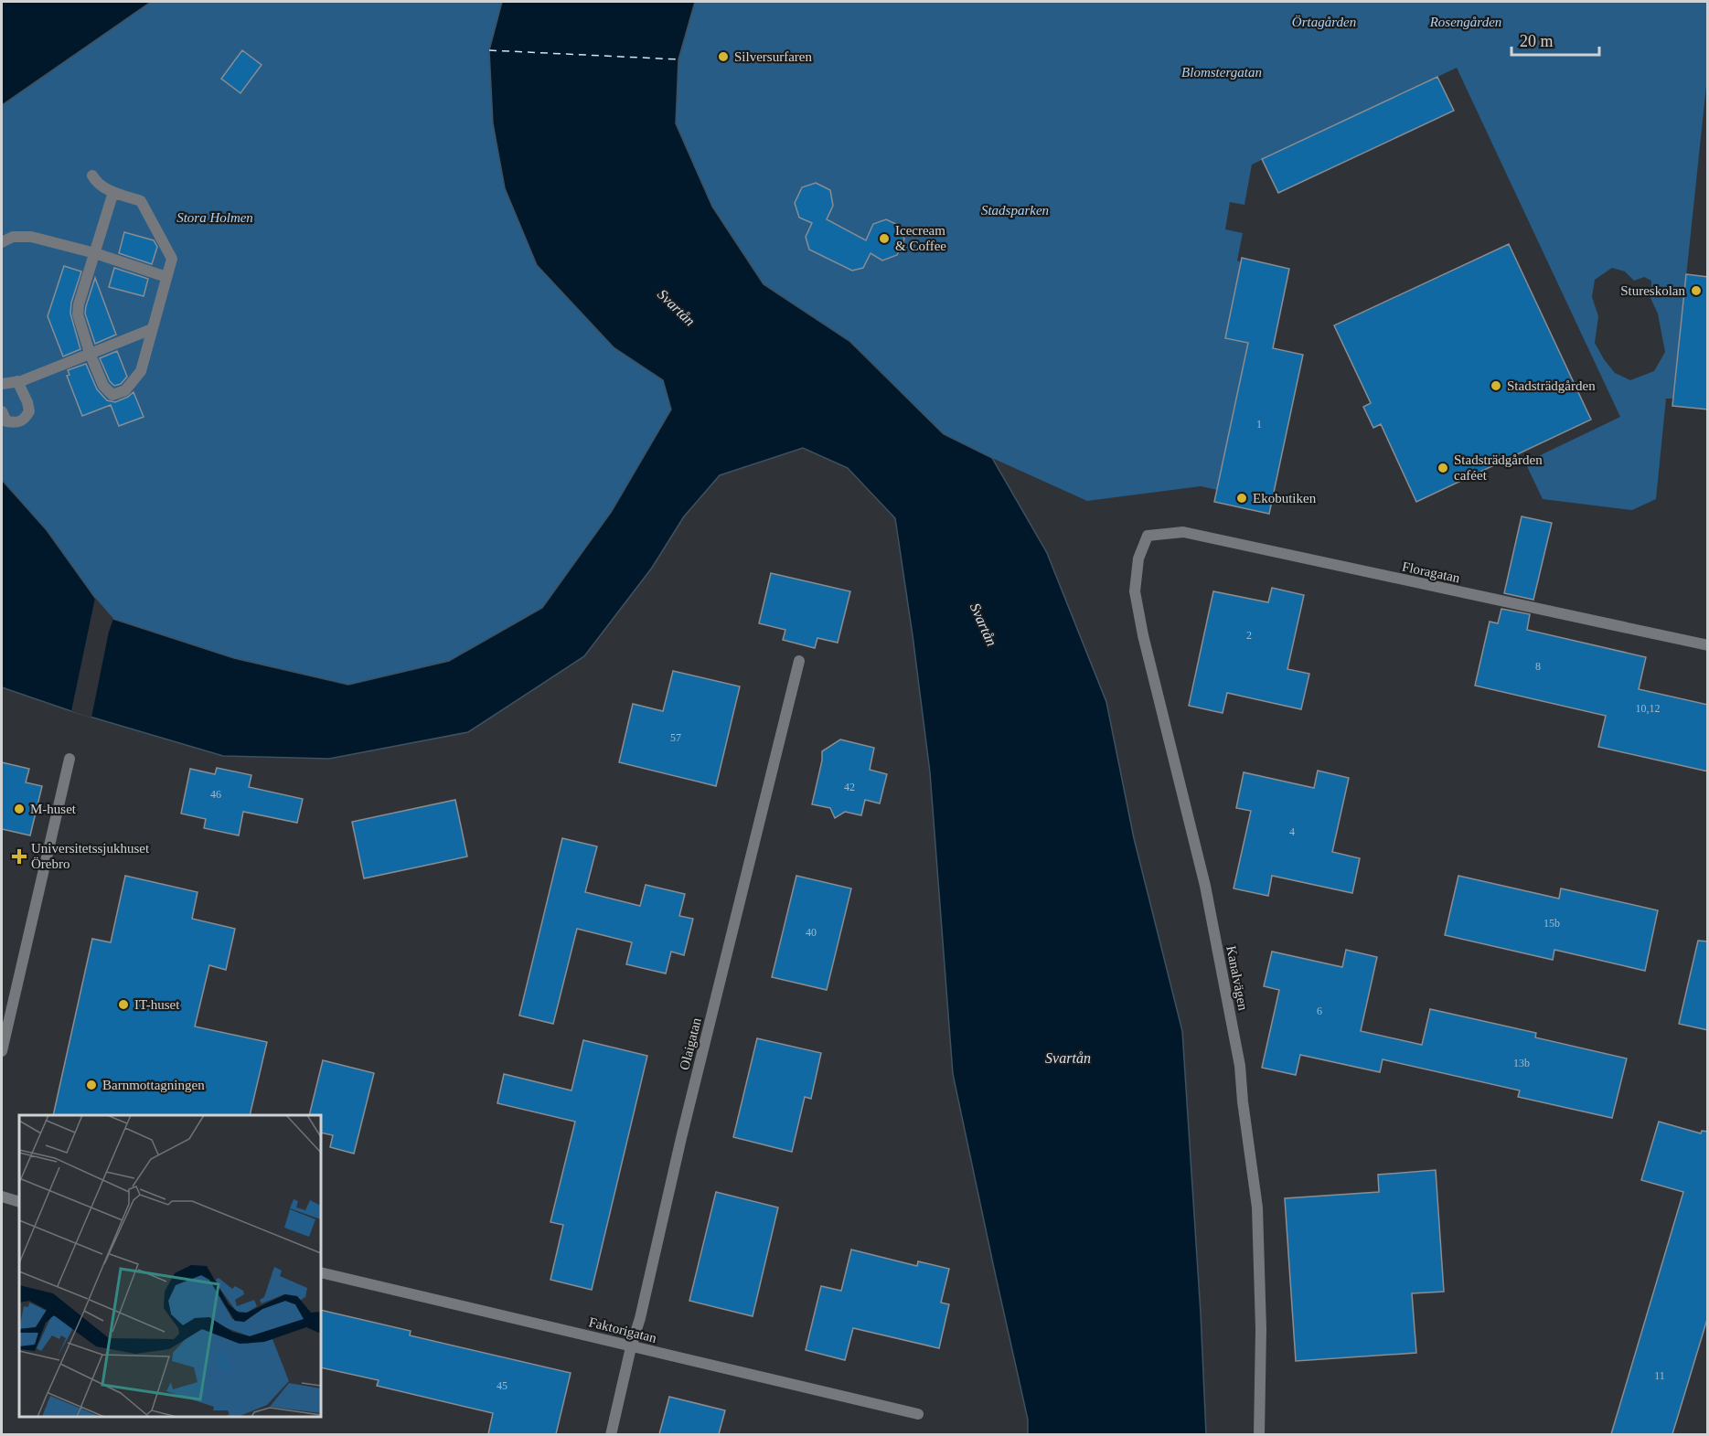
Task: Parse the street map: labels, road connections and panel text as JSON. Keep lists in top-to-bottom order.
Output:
{
  "streets": {
    "street": [
      "Floragatan",
      "Kanalvägen",
      "Olaigatan",
      "Faktorigatan"
    ]
  },
  "crossings": [
    ["Floragatan", "Kanalvägen"],
    ["Olaigatan", "Faktorigatan"]
  ],
  "water": ["Svartån"],
  "parks": [
    "Örtagården",
    "Rosengården",
    "Blomstergatan",
    "Stadsparken",
    "Stora Holmen"
  ],
  "places": {
    "other": [
      "Silversurfaren",
      "Icecream & Coffee",
      "Stureskolan",
      "Stadsträdgården",
      "Stadsträdgården caféet",
      "Ekobutiken",
      "M-huset",
      "IT-huset",
      "Barnmottagningen"
    ],
    "health": ["Universitetssjukhuset Örebro"]
  },
  "house_numbers": [
    "1",
    "2",
    "8",
    "10,12",
    "57",
    "42",
    "46",
    "4",
    "15b",
    "40",
    "6",
    "13b",
    "11",
    "45"
  ],
  "scale_bar": "20 m"
}
